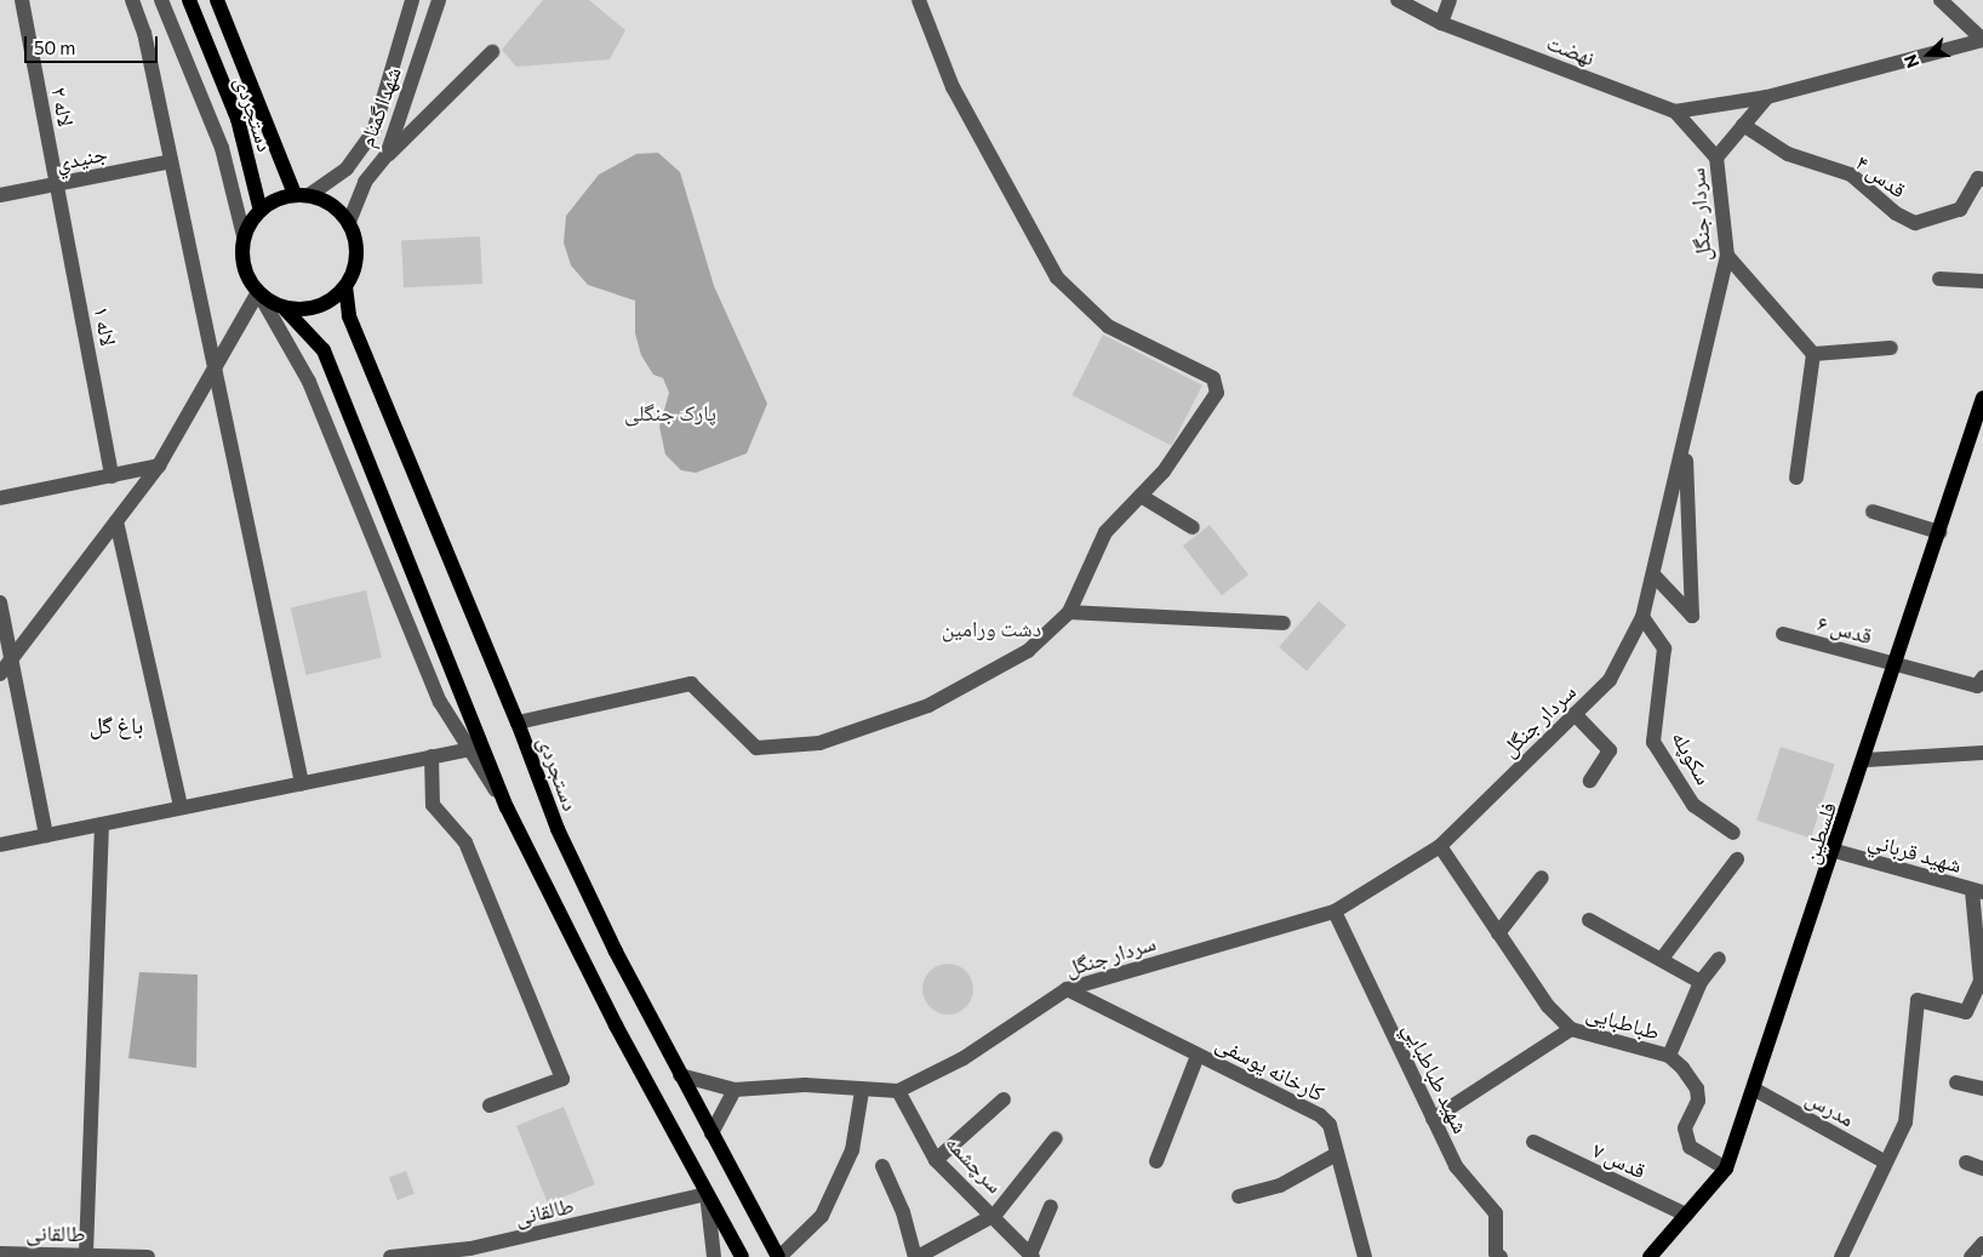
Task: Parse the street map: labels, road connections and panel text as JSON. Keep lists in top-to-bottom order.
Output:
{
  "streets": {
    "main road": ["دستجردی", "فلسطین"],
    "street": [
      "نهضت",
      "لاله ۲",
      "شهدا گمنام",
      "جنيدي",
      "قدس ۴",
      "سردار جنگل",
      "لاله ۱",
      "قدس ۶",
      "سکوپله",
      "شهيد قرباني",
      "طباطبایی",
      "کارخانه یوسفی",
      "شهيد طباطبايي",
      "مدرس",
      "قدس ۷",
      "سرچشمه",
      "طالقانی"
    ]
  },
  "crossings": [
    ["نهضت", "سردار جنگل"],
    ["لاله ۲", "جنيدي"],
    ["لاله ۲", "لاله ۱"],
    ["شهدا گمنام", "دستجردی"],
    ["دستجردی", "سردار جنگل"],
    ["جنيدي", "لاله ۱"],
    ["قدس ۴", "سردار جنگل"],
    ["سردار جنگل", "سکوپله"],
    ["سردار جنگل", "طباطبایی"],
    ["سردار جنگل", "کارخانه یوسفی"],
    ["سردار جنگل", "شهيد طباطبايي"],
    ["سردار جنگل", "سرچشمه"],
    ["قدس ۶", "فلسطین"],
    ["فلسطین", "شهيد قرباني"],
    ["فلسطین", "طباطبایی"],
    ["فلسطین", "مدرس"],
    ["فلسطین", "قدس ۷"]
  ],
  "districts": ["باغ گل"],
  "parks": ["پارک جنگلی", "دشت ورامین"],
  "scale_bar": "50 m",
  "north": "left"
}
